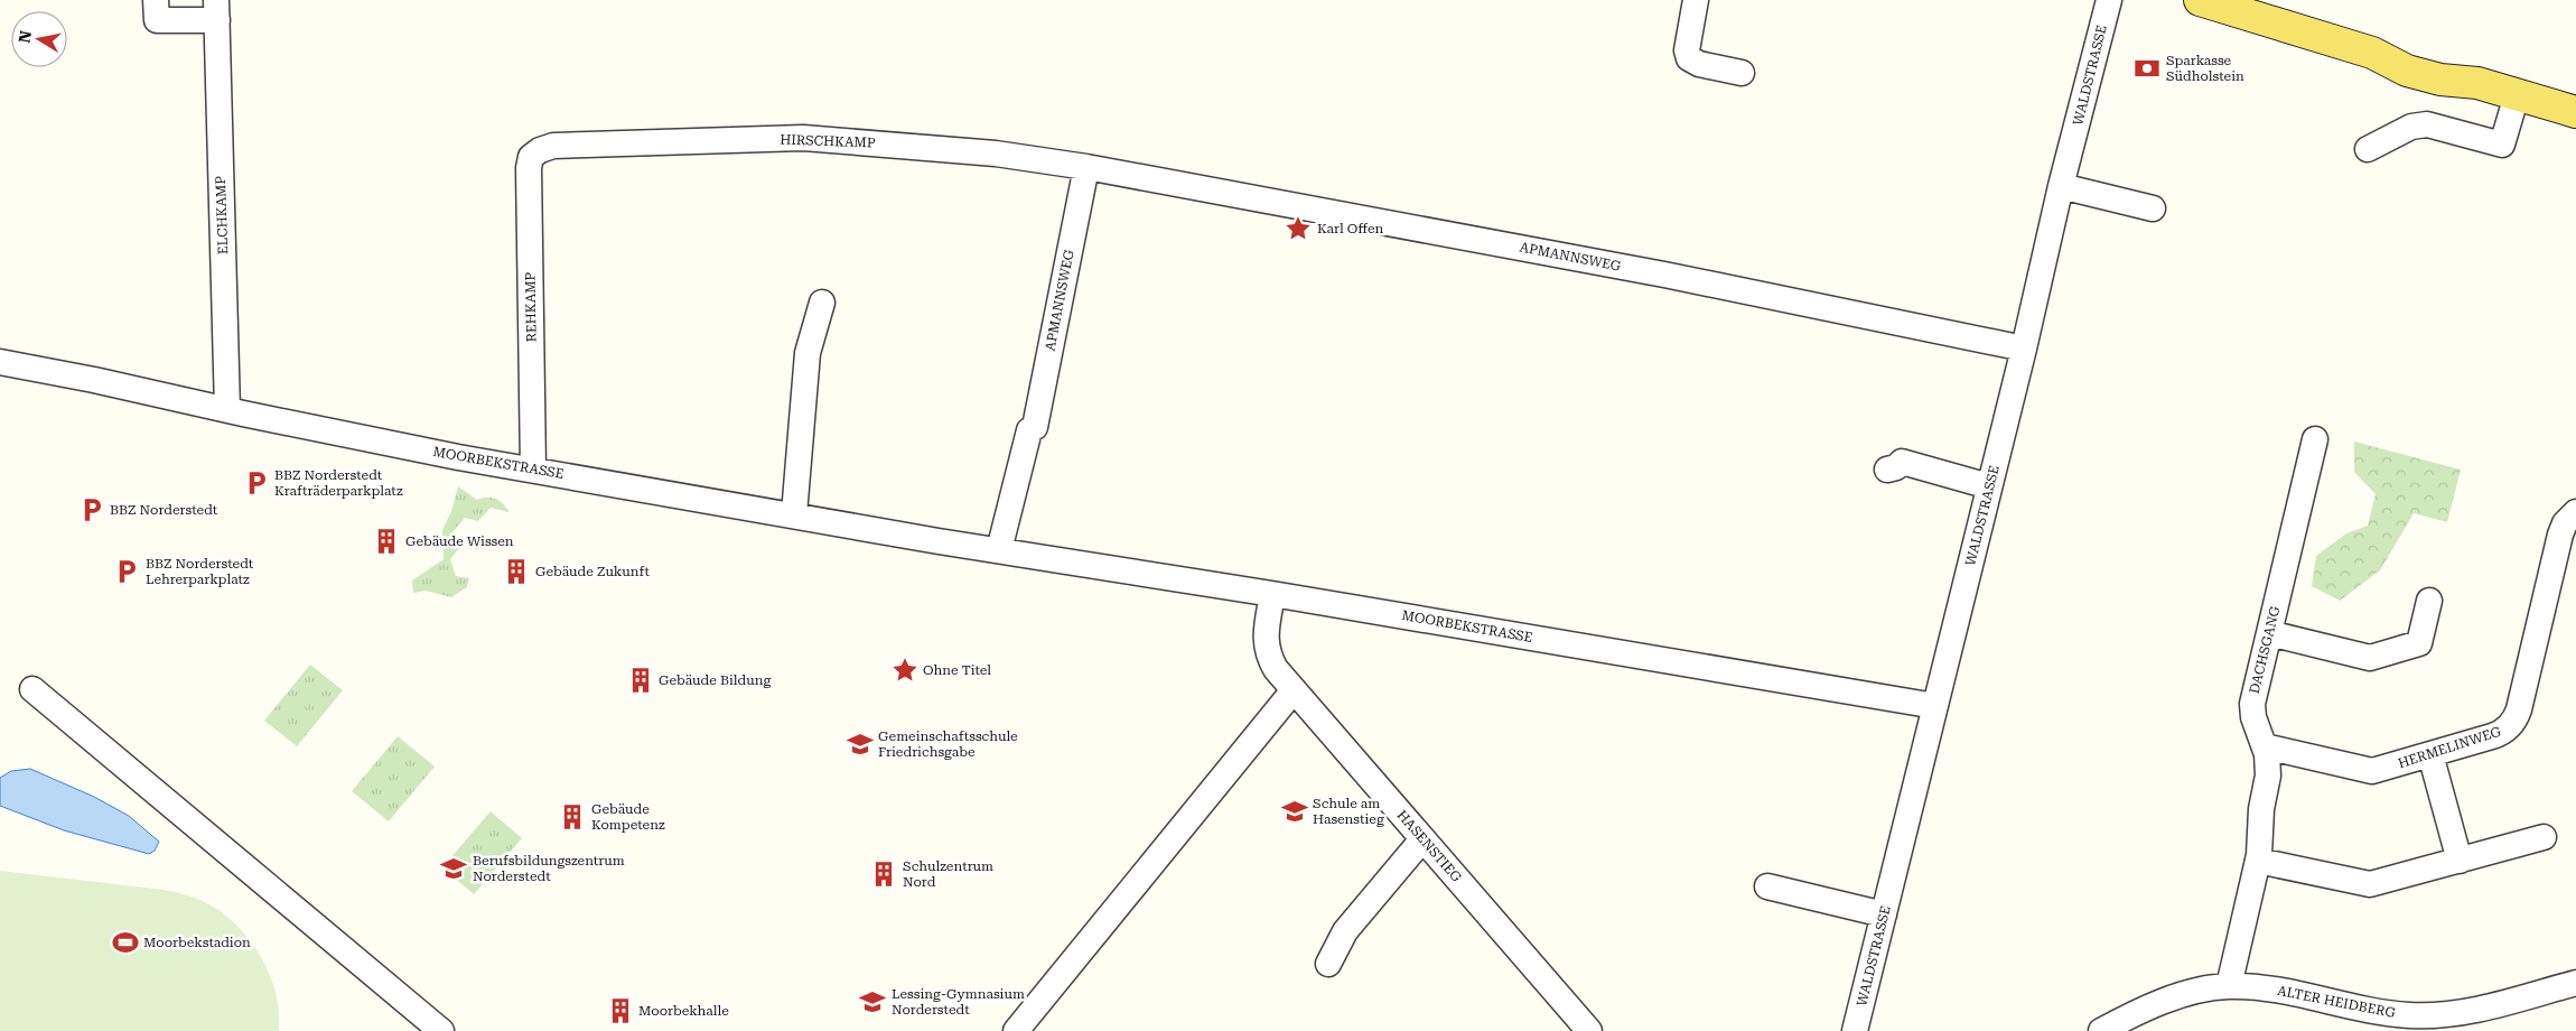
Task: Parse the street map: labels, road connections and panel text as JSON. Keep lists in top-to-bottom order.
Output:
{
  "streets": {
    "street": [
      "WALDSTRASSE",
      "HIRSCHKAMP",
      "ELCHKAMP",
      "APMANNSWEG",
      "REHKAMP",
      "MOORBEKSTRASSE",
      "DACHSGANG",
      "HERMELINWEG",
      "HASENSTIEG",
      "ALTER HEIDBERG"
    ]
  },
  "crossings": [
    ["WALDSTRASSE", "APMANNSWEG"],
    ["WALDSTRASSE", "MOORBEKSTRASSE"],
    ["HIRSCHKAMP", "APMANNSWEG"],
    ["HIRSCHKAMP", "REHKAMP"],
    ["ELCHKAMP", "MOORBEKSTRASSE"],
    ["APMANNSWEG", "MOORBEKSTRASSE"],
    ["REHKAMP", "MOORBEKSTRASSE"],
    ["MOORBEKSTRASSE", "HASENSTIEG"],
    ["DACHSGANG", "HERMELINWEG"],
    ["DACHSGANG", "ALTER HEIDBERG"]
  ],
  "places": {
    "bank": ["Sparkasse Südholstein"],
    "place": ["Karl Offen", "Ohne Titel"],
    "parking": ["BBZ Norderstedt Krafträderparkplatz", "BBZ Norderstedt", "BBZ Norderstedt Lehrerparkplatz"],
    "building": [
      "Gebäude Wissen",
      "Gebäude Zukunft",
      "Gebäude Bildung",
      "Gebäude Kompetenz",
      "Schulzentrum Nord",
      "Moorbekhalle"
    ],
    "school or university": [
      "Gemeinschaftsschule Friedrichsgabe",
      "Schule am Hasenstieg",
      "Berufsbildungszentrum Norderstedt",
      "Lessing-Gymnasium Norderstedt"
    ],
    "sports": ["Moorbekstadion"]
  },
  "north": "left"
}
